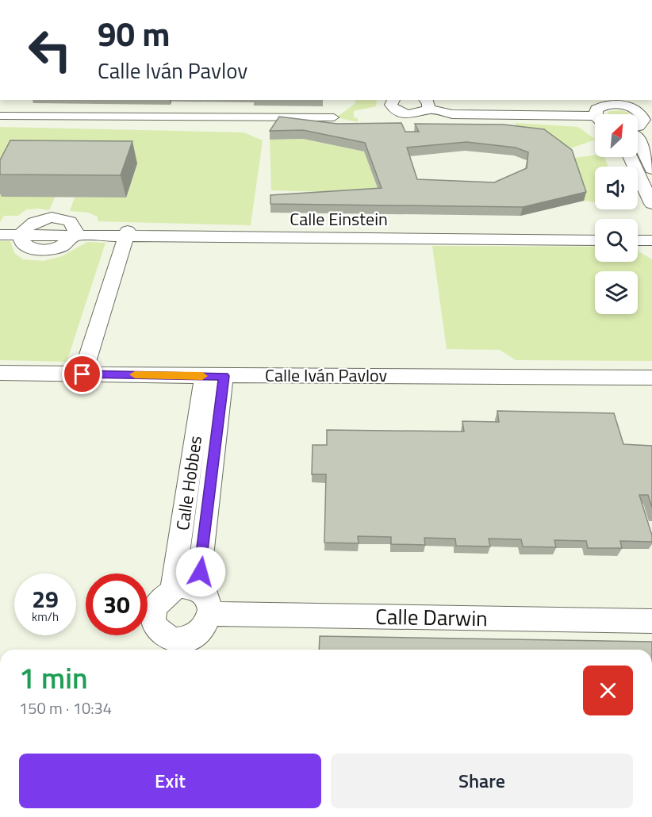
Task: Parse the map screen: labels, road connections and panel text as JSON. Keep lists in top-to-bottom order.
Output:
{
  "streets": {
    "street": [
      "Calle Einstein",
      "Calle Iván Pavlov",
      "Calle Hobbes",
      "Calle Darwin"
    ]
  },
  "crossings": [
    ["Calle Iván Pavlov", "Calle Hobbes"]
  ],
  "north": "top right",
  "page": {
    "turn": ["90 m", "Calle Iván Pavlov"],
    "speed": "29 km/h",
    "limit": "30",
    "heading": ["1 min", "150 m · 10:34"],
    "buttons": ["Exit", "Share"]
  }
}
